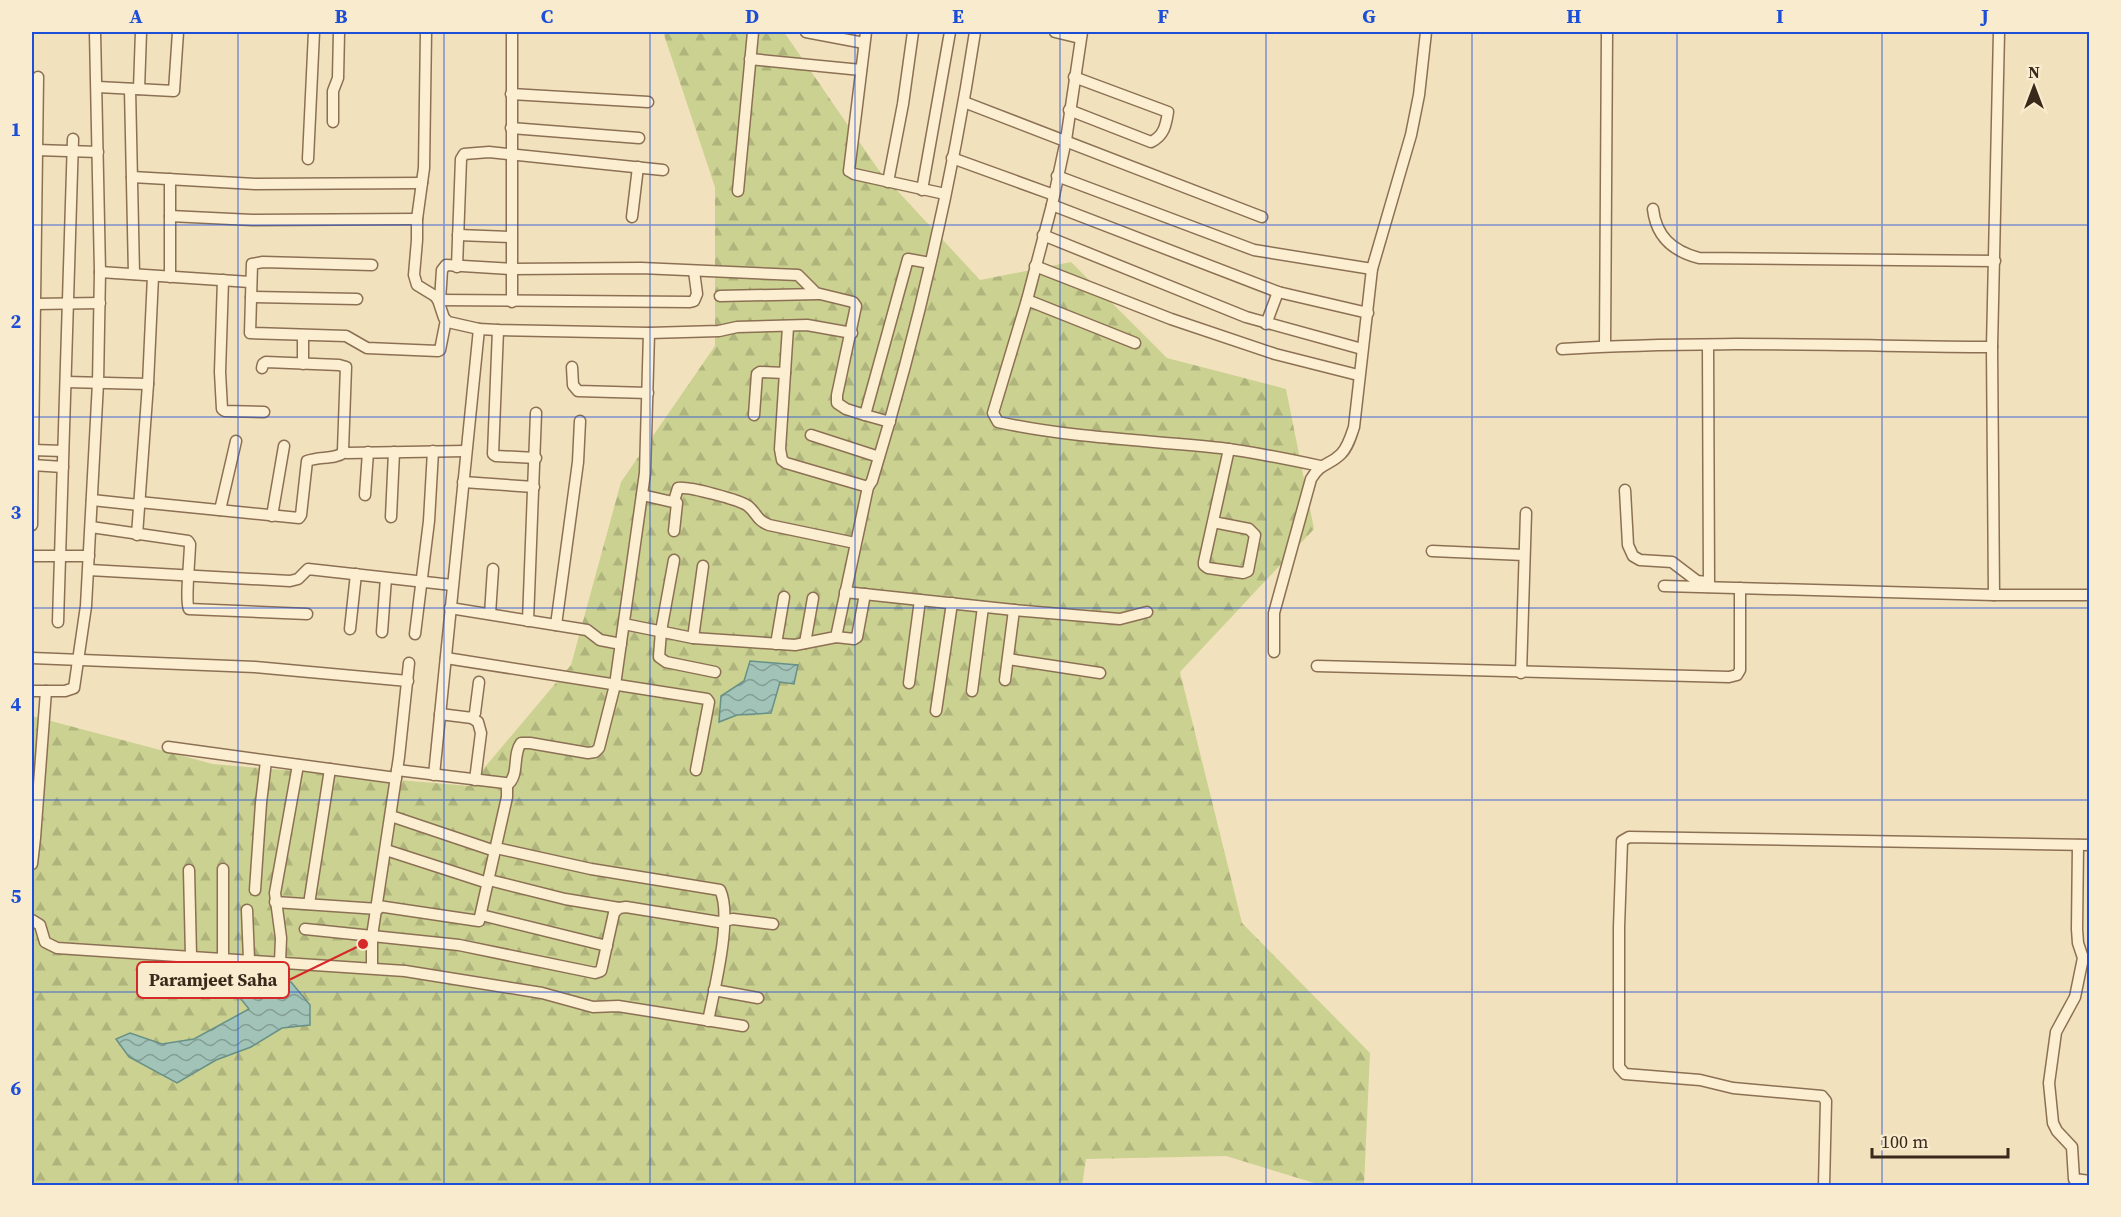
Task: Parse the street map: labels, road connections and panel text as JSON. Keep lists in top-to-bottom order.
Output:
{
  "places": ["Paramjeet Saha"],
  "scale_bar": "100 m",
  "north": "top",
  "grid": {
    "columns": [
      "A",
      "B",
      "C",
      "D",
      "E",
      "F",
      "G",
      "H",
      "I",
      "J"
    ],
    "rows": [
      "1",
      "2",
      "3",
      "4",
      "5",
      "6"
    ]
  }
}
